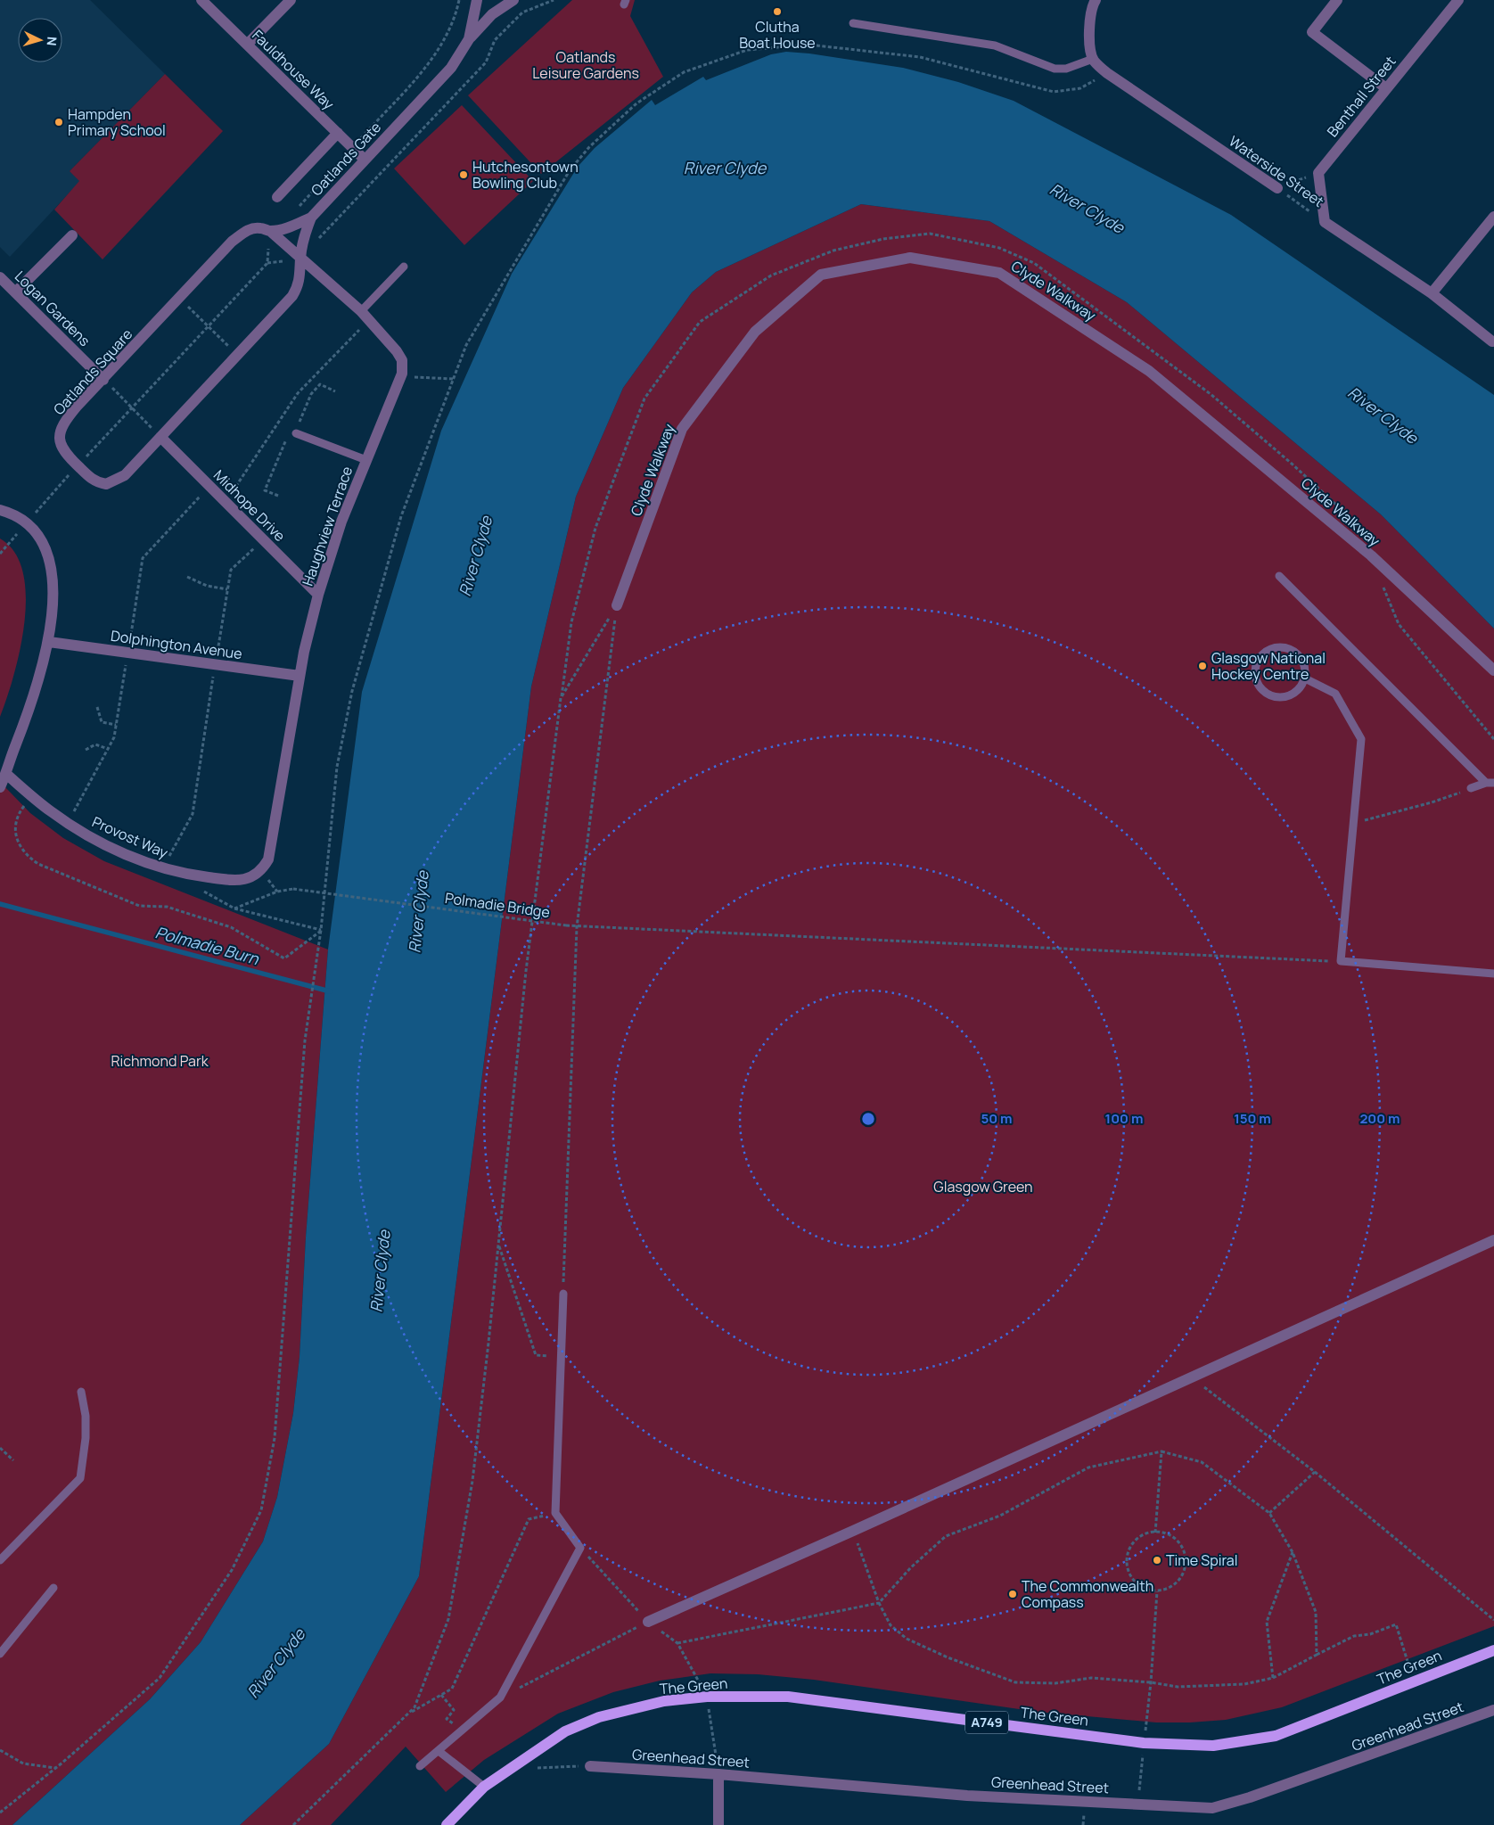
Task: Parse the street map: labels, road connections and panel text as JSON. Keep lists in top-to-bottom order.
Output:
{
  "streets": {
    "main road": ["The Green", "A749"],
    "street": [
      "Fauldhouse Way",
      "Benthall Street",
      "Oatlands Gate",
      "Waterside Street",
      "Clyde Walkway",
      "Logan Gardens",
      "Oatlands Square",
      "Midhope Drive",
      "Haughview Terrace",
      "Dolphington Avenue",
      "Provost Way",
      "Greenhead Street"
    ],
    "path": ["Polmadie Bridge"]
  },
  "crossings": [
    ["Fauldhouse Way", "Oatlands Gate"],
    ["Oatlands Gate", "Oatlands Square"],
    ["Logan Gardens", "Oatlands Square"],
    ["Oatlands Square", "Midhope Drive"],
    ["Oatlands Square", "Haughview Terrace"],
    ["Midhope Drive", "Haughview Terrace"],
    ["Haughview Terrace", "Dolphington Avenue"],
    ["Haughview Terrace", "Provost Way"],
    ["The Green", "A749"]
  ],
  "water": ["River Clyde", "Polmadie Burn"],
  "parks": ["Oatlands Leisure Gardens", "Richmond Park", "Glasgow Green"],
  "places": [
    "Clutha Boat House",
    "Hampden Primary School",
    "Hutchesontown Bowling Club",
    "Glasgow National Hockey Centre",
    "Time Spiral",
    "The Commonwealth Compass"
  ],
  "north": "right",
  "rings": [
    "50 m",
    "100 m",
    "150 m",
    "200 m"
  ]
}
